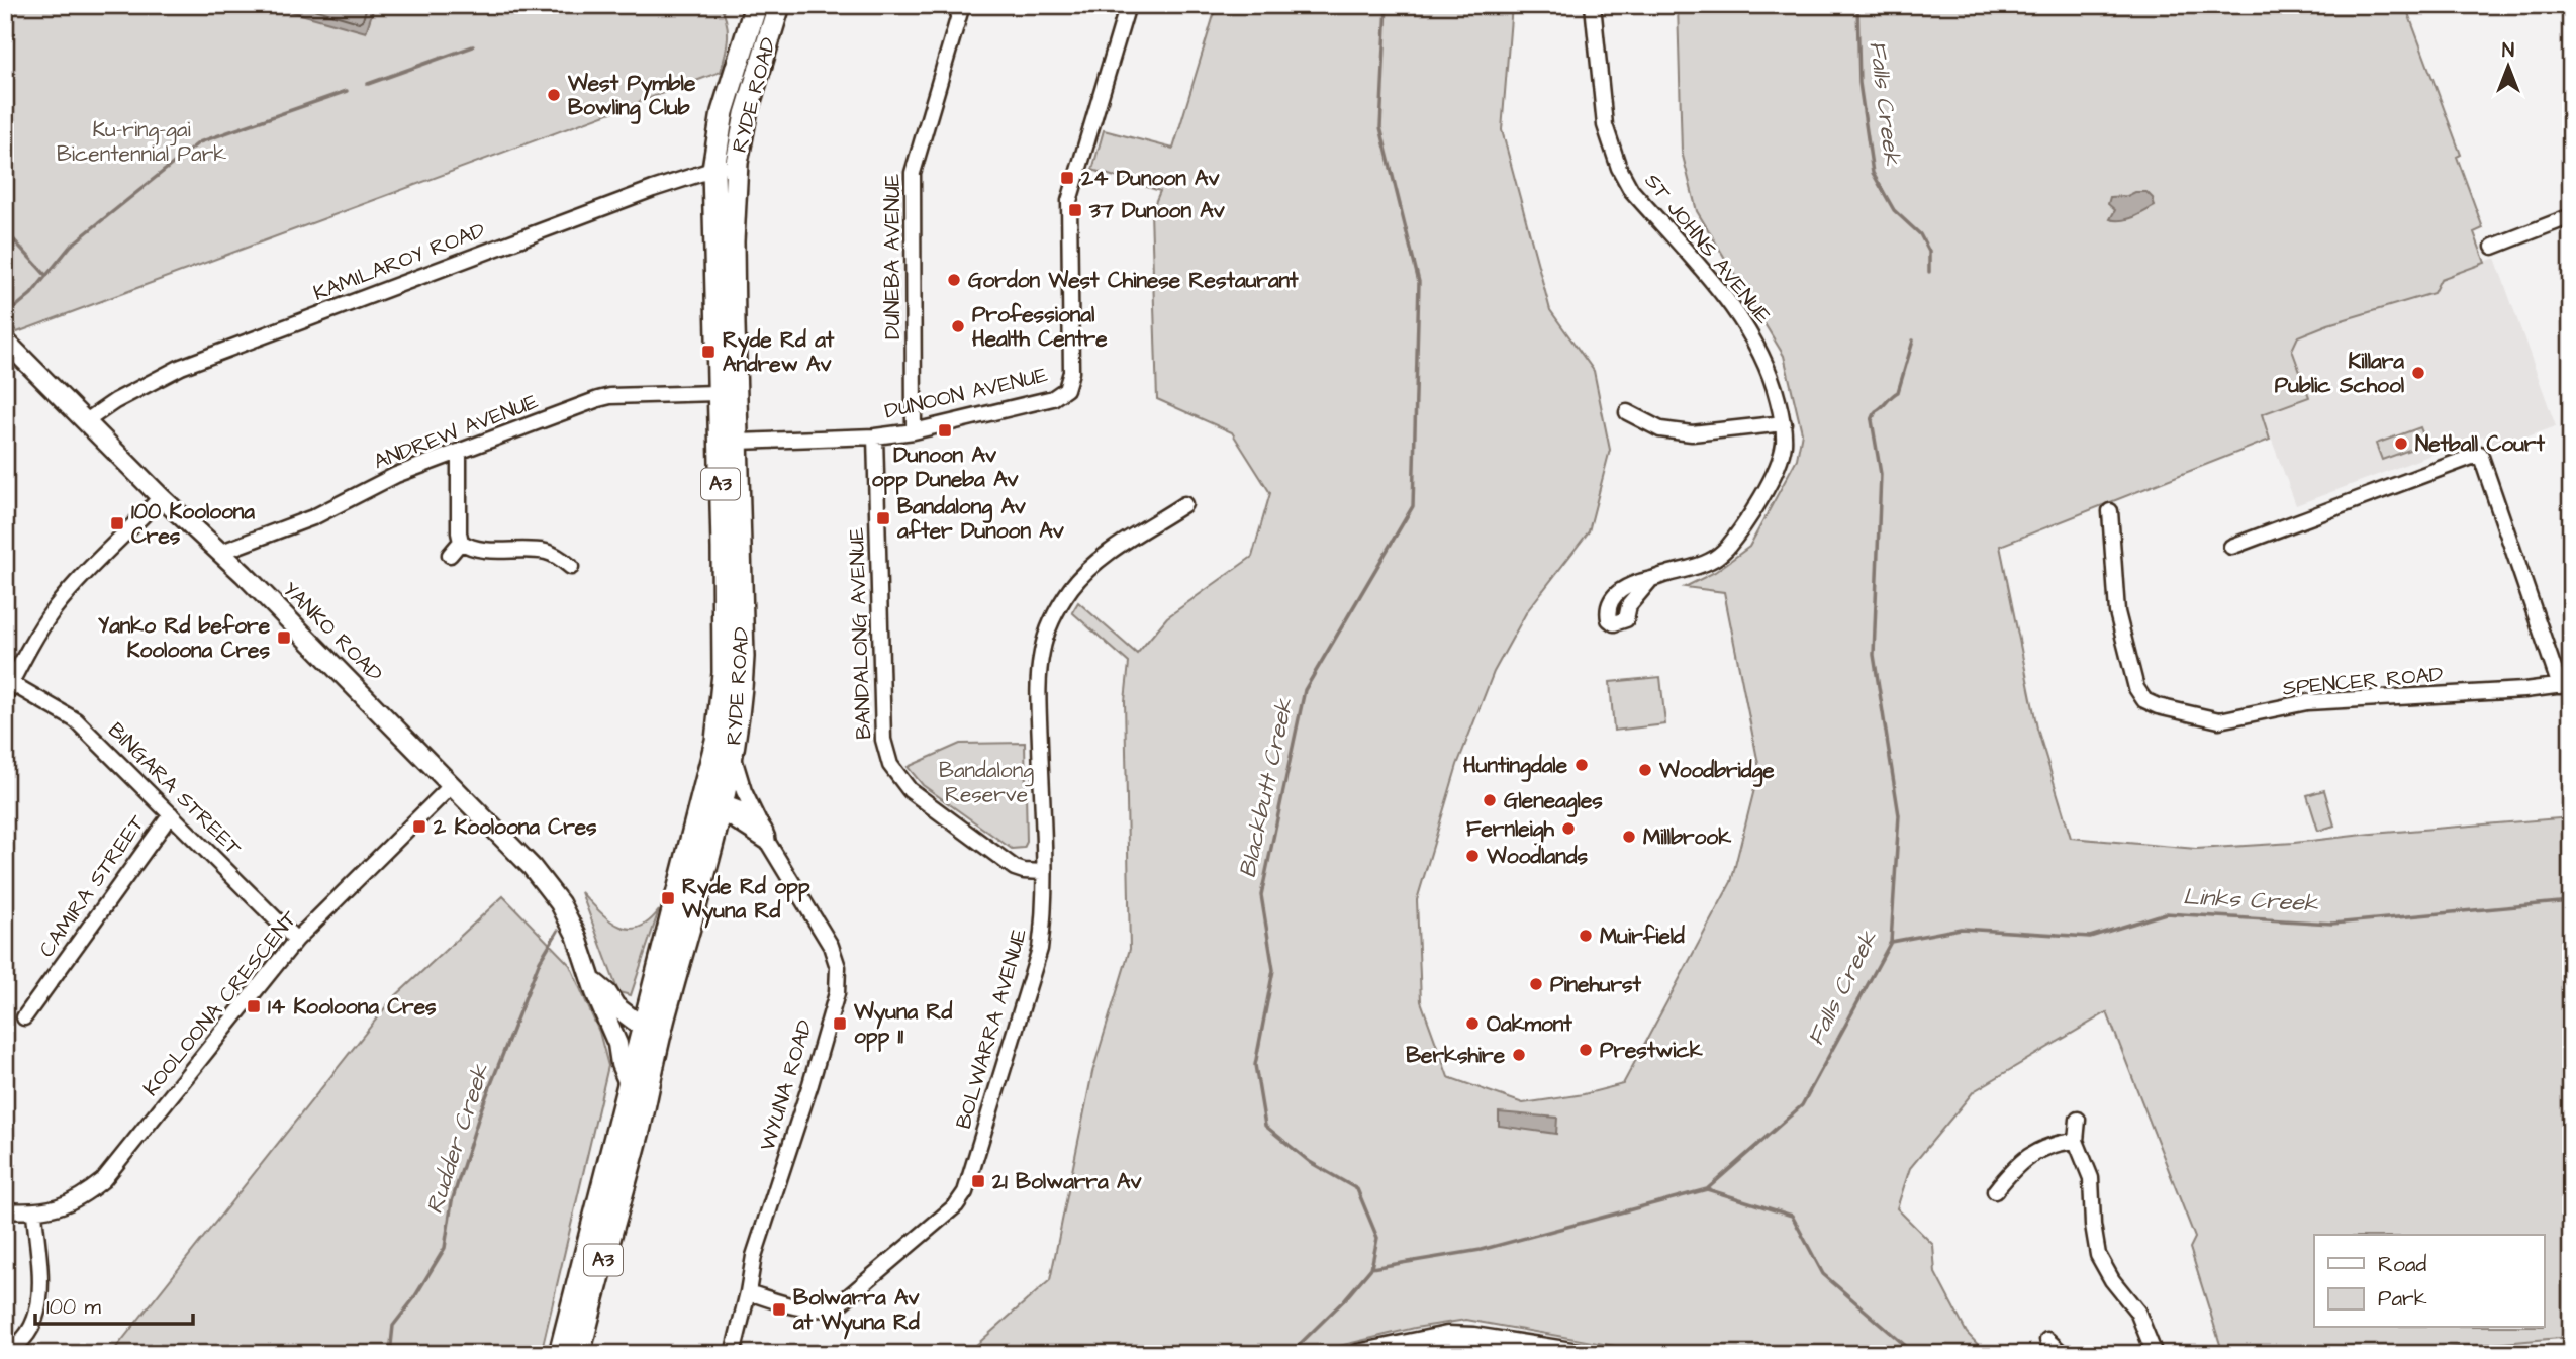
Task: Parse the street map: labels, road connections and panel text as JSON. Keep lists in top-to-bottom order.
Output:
{
  "streets": {
    "highway": ["RYDE ROAD", "A3"],
    "main road": ["YANKO ROAD"],
    "street": [
      "ST JOHNS AVENUE",
      "DUNEBA AVENUE",
      "KAMILAROY ROAD",
      "DUNOON AVENUE",
      "ANDREW AVENUE",
      "BANDALONG AVENUE",
      "SPENCER ROAD",
      "BINGARA STREET",
      "CAMIRA STREET",
      "KOOLOONA CRESCENT",
      "BOLWARRA AVENUE",
      "WYUNA ROAD"
    ]
  },
  "crossings": [
    ["RYDE ROAD", "KAMILAROY ROAD"],
    ["RYDE ROAD", "DUNOON AVENUE"],
    ["RYDE ROAD", "ANDREW AVENUE"],
    ["RYDE ROAD", "YANKO ROAD"],
    ["RYDE ROAD", "WYUNA ROAD"],
    ["DUNEBA AVENUE", "DUNOON AVENUE"],
    ["KAMILAROY ROAD", "YANKO ROAD"],
    ["DUNOON AVENUE", "BANDALONG AVENUE"],
    ["ANDREW AVENUE", "YANKO ROAD"],
    ["YANKO ROAD", "KOOLOONA CRESCENT"],
    ["BANDALONG AVENUE", "BOLWARRA AVENUE"],
    ["BINGARA STREET", "CAMIRA STREET"],
    ["BINGARA STREET", "KOOLOONA CRESCENT"],
    ["BOLWARRA AVENUE", "WYUNA ROAD"]
  ],
  "water": [
    "Falls Creek",
    "Blackbutt Creek",
    "Links Creek",
    "Rudder Creek"
  ],
  "parks": ["Ku-ring-gai Bicentennial Park", "Bandalong Reserve"],
  "places": {
    "other": [
      "West Pymble Bowling Club",
      "Gordon West Chinese Restaurant",
      "Professional Health Centre",
      "Killara Public School",
      "Netball Court",
      "Huntingdale",
      "Woodbridge",
      "Gleneagles",
      "Fernleigh",
      "Millbrook",
      "Woodlands",
      "Muirfield",
      "Pinehurst",
      "Oakmont",
      "Prestwick",
      "Berkshire"
    ],
    "transit": [
      "24 Dunoon Av",
      "37 Dunoon Av",
      "Ryde Rd at Andrew Av",
      "Dunoon Av opp Duneba Av",
      "Bandalong Av after Dunoon Av",
      "100 Kooloona Cres",
      "Yanko Rd before Kooloona Cres",
      "2 Kooloona Cres",
      "Ryde Rd opp Wyuna Rd",
      "14 Kooloona Cres",
      "Wyuna Rd opp 11",
      "21 Bolwarra Av",
      "Bolwarra Av at Wyuna Rd"
    ]
  },
  "legend": ["Road", "Park"],
  "scale_bar": "100 m",
  "north": "top"
}
